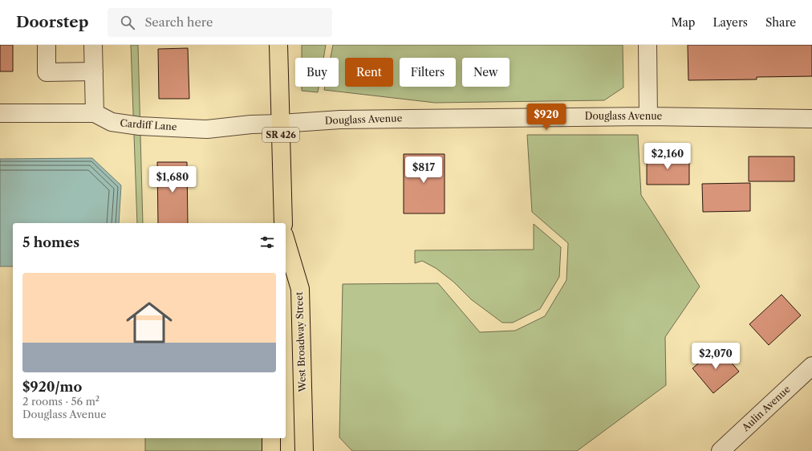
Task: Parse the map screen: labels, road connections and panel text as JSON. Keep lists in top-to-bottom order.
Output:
{
  "streets": {
    "main road": ["SR 426", "West Broadway Street"],
    "street": ["Douglass Avenue", "Cardiff Lane", "Aulin Avenue"]
  },
  "crossings": [
    ["Douglass Avenue", "Cardiff Lane"],
    ["Douglass Avenue", "SR 426"],
    ["Cardiff Lane", "SR 426"]
  ],
  "page": {
    "header": "Doorstep",
    "search": "Search here",
    "nav": ["Map", "Layers", "Share"],
    "chip": [
      "Buy",
      "Rent",
      "Filters",
      "New"
    ],
    "price": [
      "$920",
      "$2,160",
      "$817",
      "$1,680",
      "$2,070"
    ],
    "heading": "5 homes",
    "list": [
      {
        "name": "$920/mo",
        "note": "2 rooms · 56 m² · Douglass Avenue"
      }
    ]
  }
}
